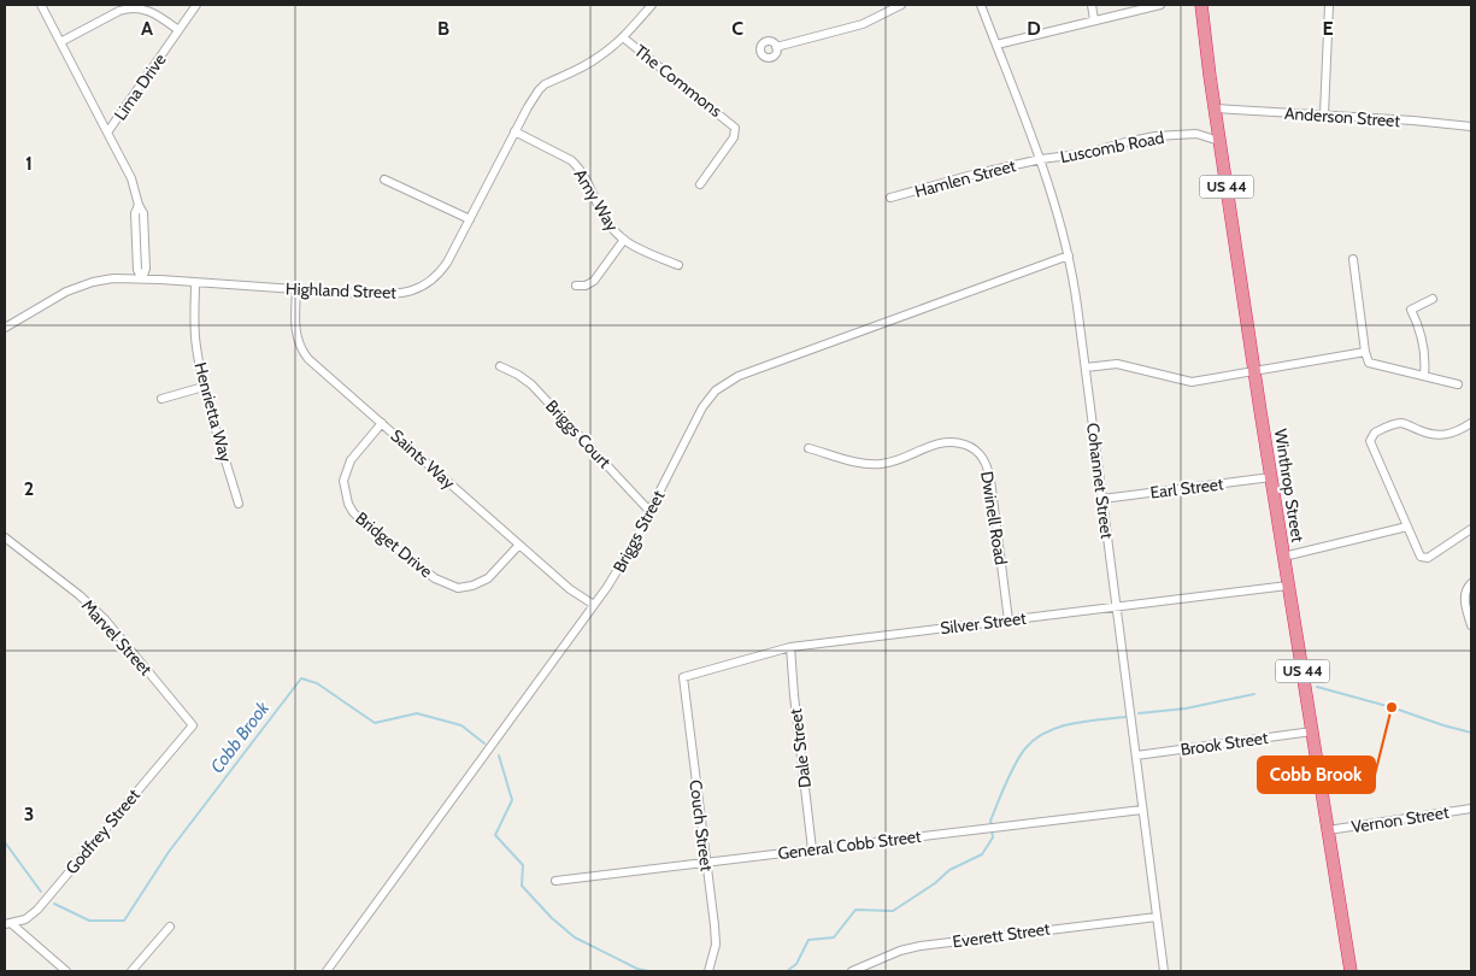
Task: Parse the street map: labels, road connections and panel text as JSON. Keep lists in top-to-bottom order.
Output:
{
  "streets": {
    "highway": ["US 44", "Winthrop Street"],
    "street": [
      "The Commons",
      "Lima Drive",
      "Anderson Street",
      "Luscomb Road",
      "Hamlen Street",
      "Amy Way",
      "Highland Street",
      "Henrietta Way",
      "Briggs Court",
      "Saints Way",
      "Cohannet Street",
      "Earl Street",
      "Dwinell Road",
      "Briggs Street",
      "Bridget Drive",
      "Silver Street",
      "Marvel Street",
      "Brook Street",
      "Dale Street",
      "Vernon Street",
      "Couch Street",
      "Godfrey Street",
      "General Cobb Street",
      "Everett Street"
    ]
  },
  "crossings": [
    ["The Commons", "Highland Street"],
    ["Lima Drive", "Highland Street"],
    ["Anderson Street", "Winthrop Street"],
    ["Luscomb Road", "Hamlen Street"],
    ["Luscomb Road", "Cohannet Street"],
    ["Luscomb Road", "Winthrop Street"],
    ["Hamlen Street", "Cohannet Street"],
    ["Amy Way", "Highland Street"],
    ["Highland Street", "Henrietta Way"],
    ["Highland Street", "Saints Way"],
    ["Briggs Court", "Briggs Street"],
    ["Saints Way", "Briggs Street"],
    ["Saints Way", "Bridget Drive"],
    ["Cohannet Street", "Earl Street"],
    ["Cohannet Street", "Briggs Street"],
    ["Cohannet Street", "Silver Street"],
    ["Cohannet Street", "Brook Street"],
    ["Cohannet Street", "General Cobb Street"],
    ["Cohannet Street", "Everett Street"],
    ["Winthrop Street", "Earl Street"],
    ["Winthrop Street", "Silver Street"],
    ["Winthrop Street", "Brook Street"],
    ["Winthrop Street", "Vernon Street"],
    ["Dwinell Road", "Silver Street"],
    ["Silver Street", "Dale Street"],
    ["Silver Street", "Couch Street"],
    ["Marvel Street", "Godfrey Street"],
    ["Dale Street", "General Cobb Street"],
    ["Couch Street", "General Cobb Street"]
  ],
  "water": ["Cobb Brook"],
  "places": ["Cobb Brook"],
  "grid": {
    "columns": [
      "A",
      "B",
      "C",
      "D",
      "E"
    ],
    "rows": ["1", "2", "3"]
  }
}
